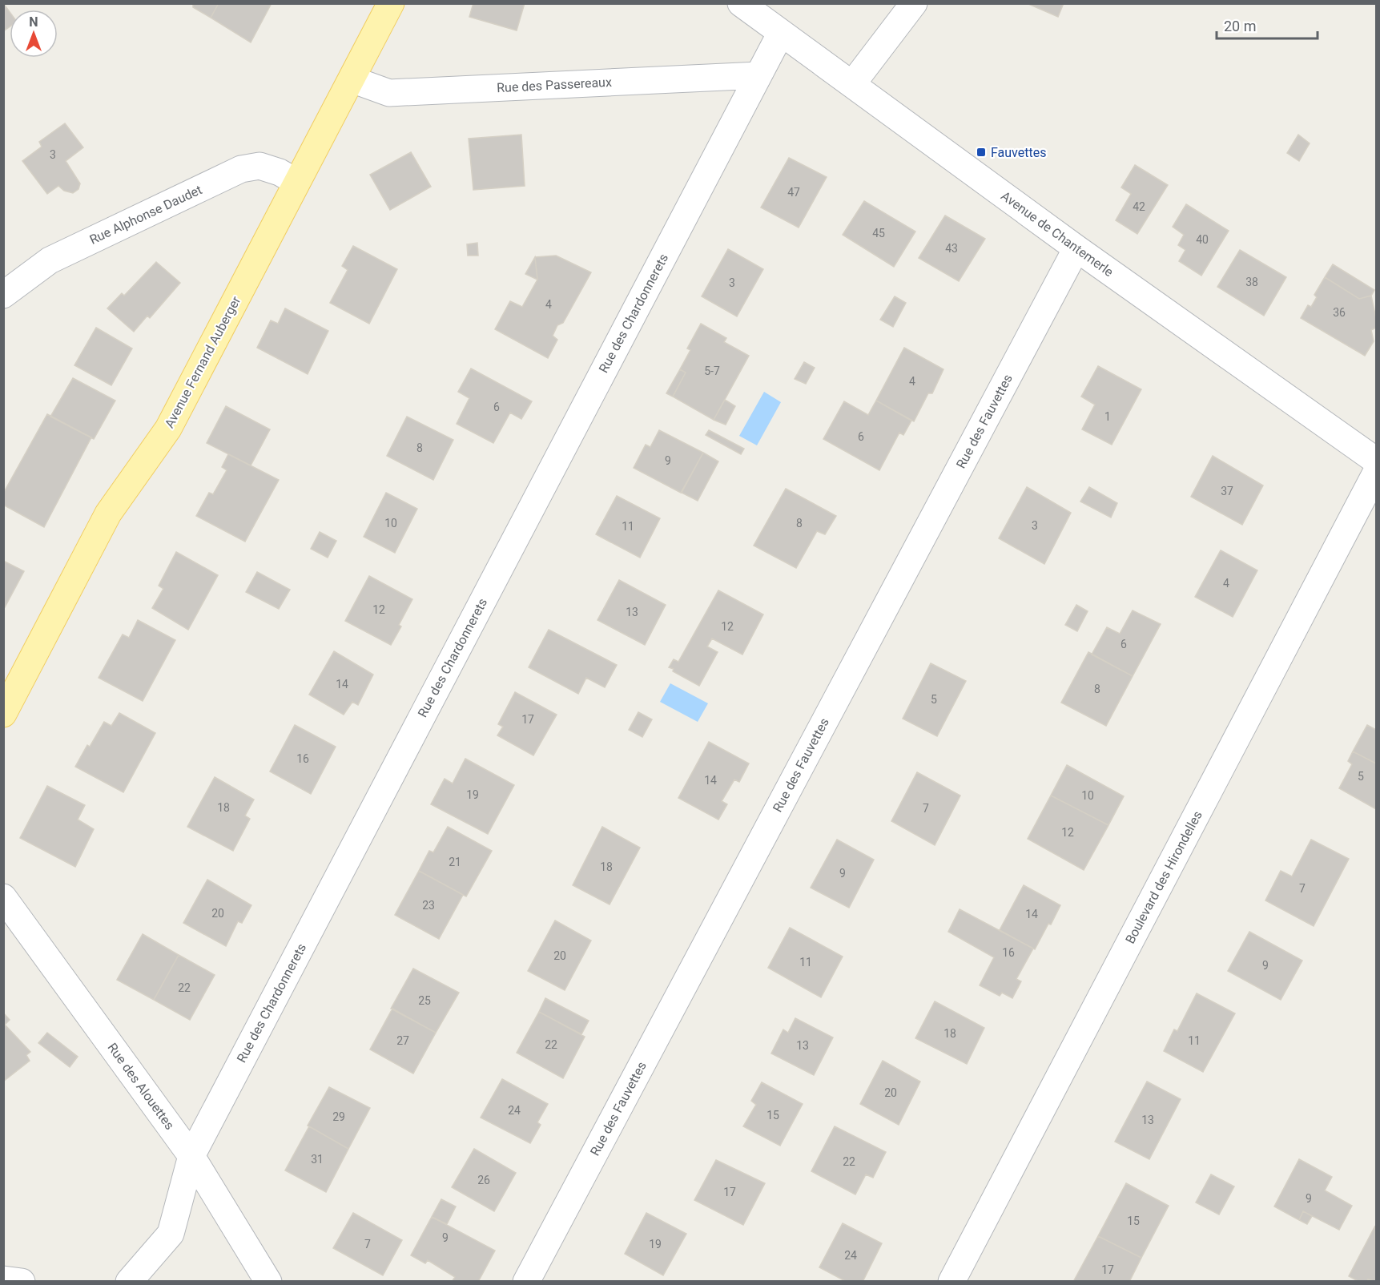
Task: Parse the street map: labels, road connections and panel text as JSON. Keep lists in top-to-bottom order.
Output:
{
  "streets": {
    "main road": ["Avenue Fernand Auberger"],
    "street": [
      "Rue des Passereaux",
      "Rue Alphonse Daudet",
      "Avenue de Chantemerle",
      "Rue des Chardonnerets",
      "Rue des Fauvettes",
      "Boulevard des Hirondelles",
      "Rue des Alouettes"
    ]
  },
  "crossings": [
    ["Rue des Passereaux", "Rue des Chardonnerets"],
    ["Rue des Passereaux", "Avenue Fernand Auberger"],
    ["Rue Alphonse Daudet", "Avenue Fernand Auberger"],
    ["Avenue de Chantemerle", "Rue des Chardonnerets"],
    ["Avenue de Chantemerle", "Rue des Fauvettes"],
    ["Rue des Chardonnerets", "Rue des Alouettes"]
  ],
  "places": {
    "transit": ["Fauvettes"]
  },
  "house_numbers": [
    "3",
    "47",
    "42",
    "45",
    "40",
    "43",
    "38",
    "3",
    "4",
    "36",
    "5-7",
    "4",
    "6",
    "1",
    "6",
    "8",
    "9",
    "37",
    "10",
    "8",
    "3",
    "11",
    "4",
    "12",
    "13",
    "12",
    "6",
    "14",
    "8",
    "5",
    "17",
    "16",
    "5",
    "14",
    "19",
    "10",
    "18",
    "7",
    "12",
    "21",
    "18",
    "9",
    "7",
    "23",
    "20",
    "14",
    "16",
    "20",
    "11",
    "9",
    "22",
    "25",
    "18",
    "27",
    "11",
    "22",
    "13",
    "20",
    "24",
    "15",
    "29",
    "13",
    "31",
    "22",
    "26",
    "17",
    "9",
    "15",
    "9",
    "7",
    "19",
    "24",
    "17"
  ],
  "scale_bar": "20 m",
  "north": "top"
}
